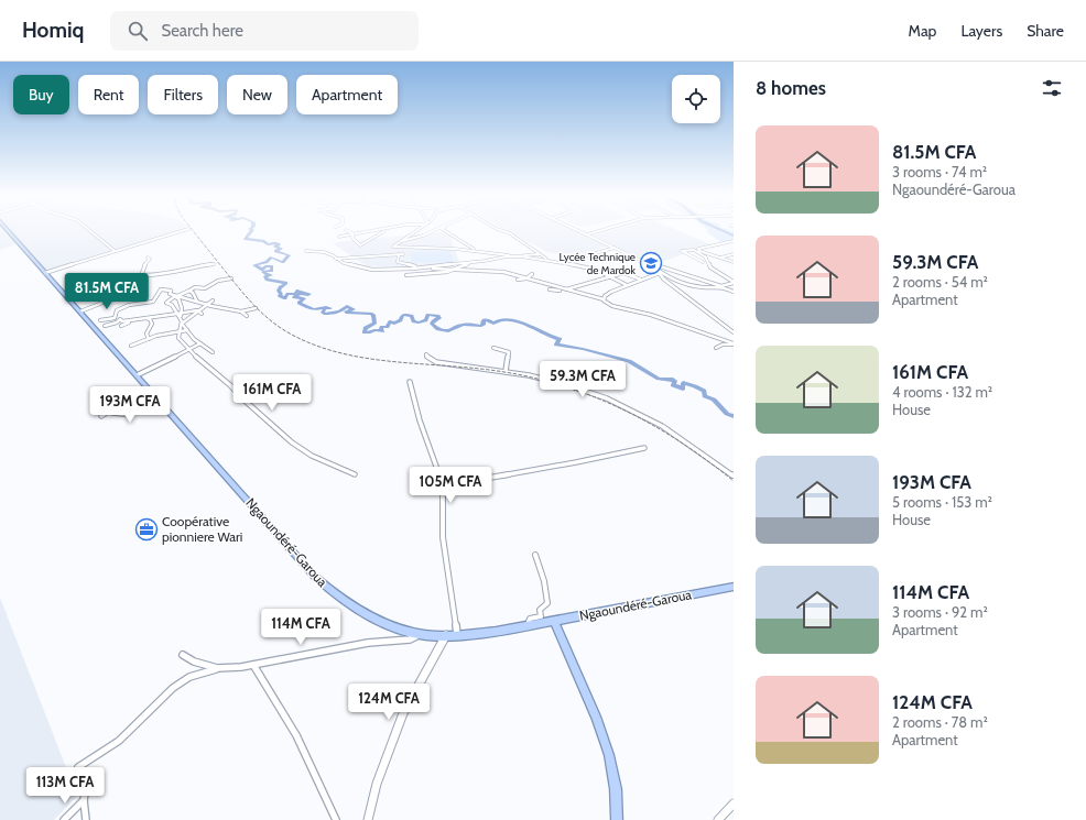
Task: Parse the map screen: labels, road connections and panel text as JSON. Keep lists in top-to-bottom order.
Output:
{
  "streets": {
    "highway": ["Ngaoundéré-Garoua"]
  },
  "places": {
    "school or university": ["Lycée Technique de Mardok"],
    "office": ["Coopérative pionniere Wari"]
  },
  "page": {
    "header": "Homiq",
    "search": "Search here",
    "nav": ["Map", "Layers", "Share"],
    "heading": "8 homes",
    "chip": [
      "Buy",
      "Rent",
      "Filters",
      "New",
      "Apartment"
    ],
    "list": [
      {
        "name": "81.5M CFA",
        "note": "3 rooms · 74 m² · Ngaoundéré-Garoua"
      },
      {
        "name": "59.3M CFA",
        "note": "2 rooms · 54 m² · Apartment"
      },
      {
        "name": "161M CFA",
        "note": "4 rooms · 132 m² · House"
      },
      {
        "name": "193M CFA",
        "note": "5 rooms · 153 m² · House"
      },
      {
        "name": "114M CFA",
        "note": "3 rooms · 92 m² · Apartment"
      },
      {
        "name": "124M CFA",
        "note": "2 rooms · 78 m² · Apartment"
      }
    ],
    "price": [
      "81.5M CFA",
      "59.3M CFA",
      "161M CFA",
      "193M CFA",
      "105M CFA",
      "114M CFA",
      "124M CFA",
      "113M CFA"
    ]
  }
}
